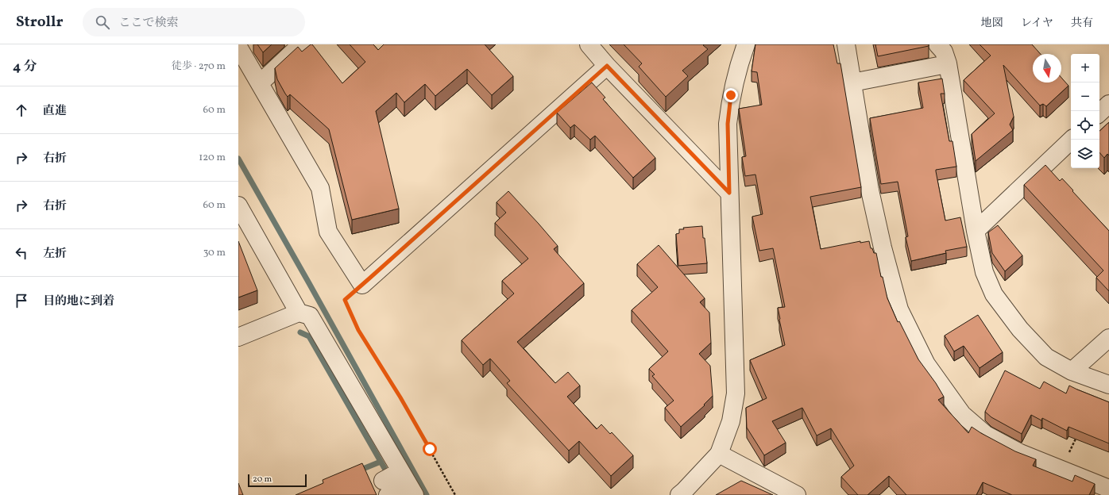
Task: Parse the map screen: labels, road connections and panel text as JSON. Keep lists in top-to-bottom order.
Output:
{
  "scale_bar": "20 m",
  "north": "bottom",
  "page": {
    "header": "Strollr",
    "search": "ここで検索",
    "nav": ["地図", "レイヤ", "共有"],
    "heading": ["4 分", "徒歩 · 270 m"],
    "map_buttons": ["+", "−"],
    "list": [
      ["直進", "60 m"],
      ["右折", "120 m"],
      ["右折", "60 m"],
      ["左折", "30 m"],
      "目的地に到着"
    ],
    "scale": "20 m"
  }
}
